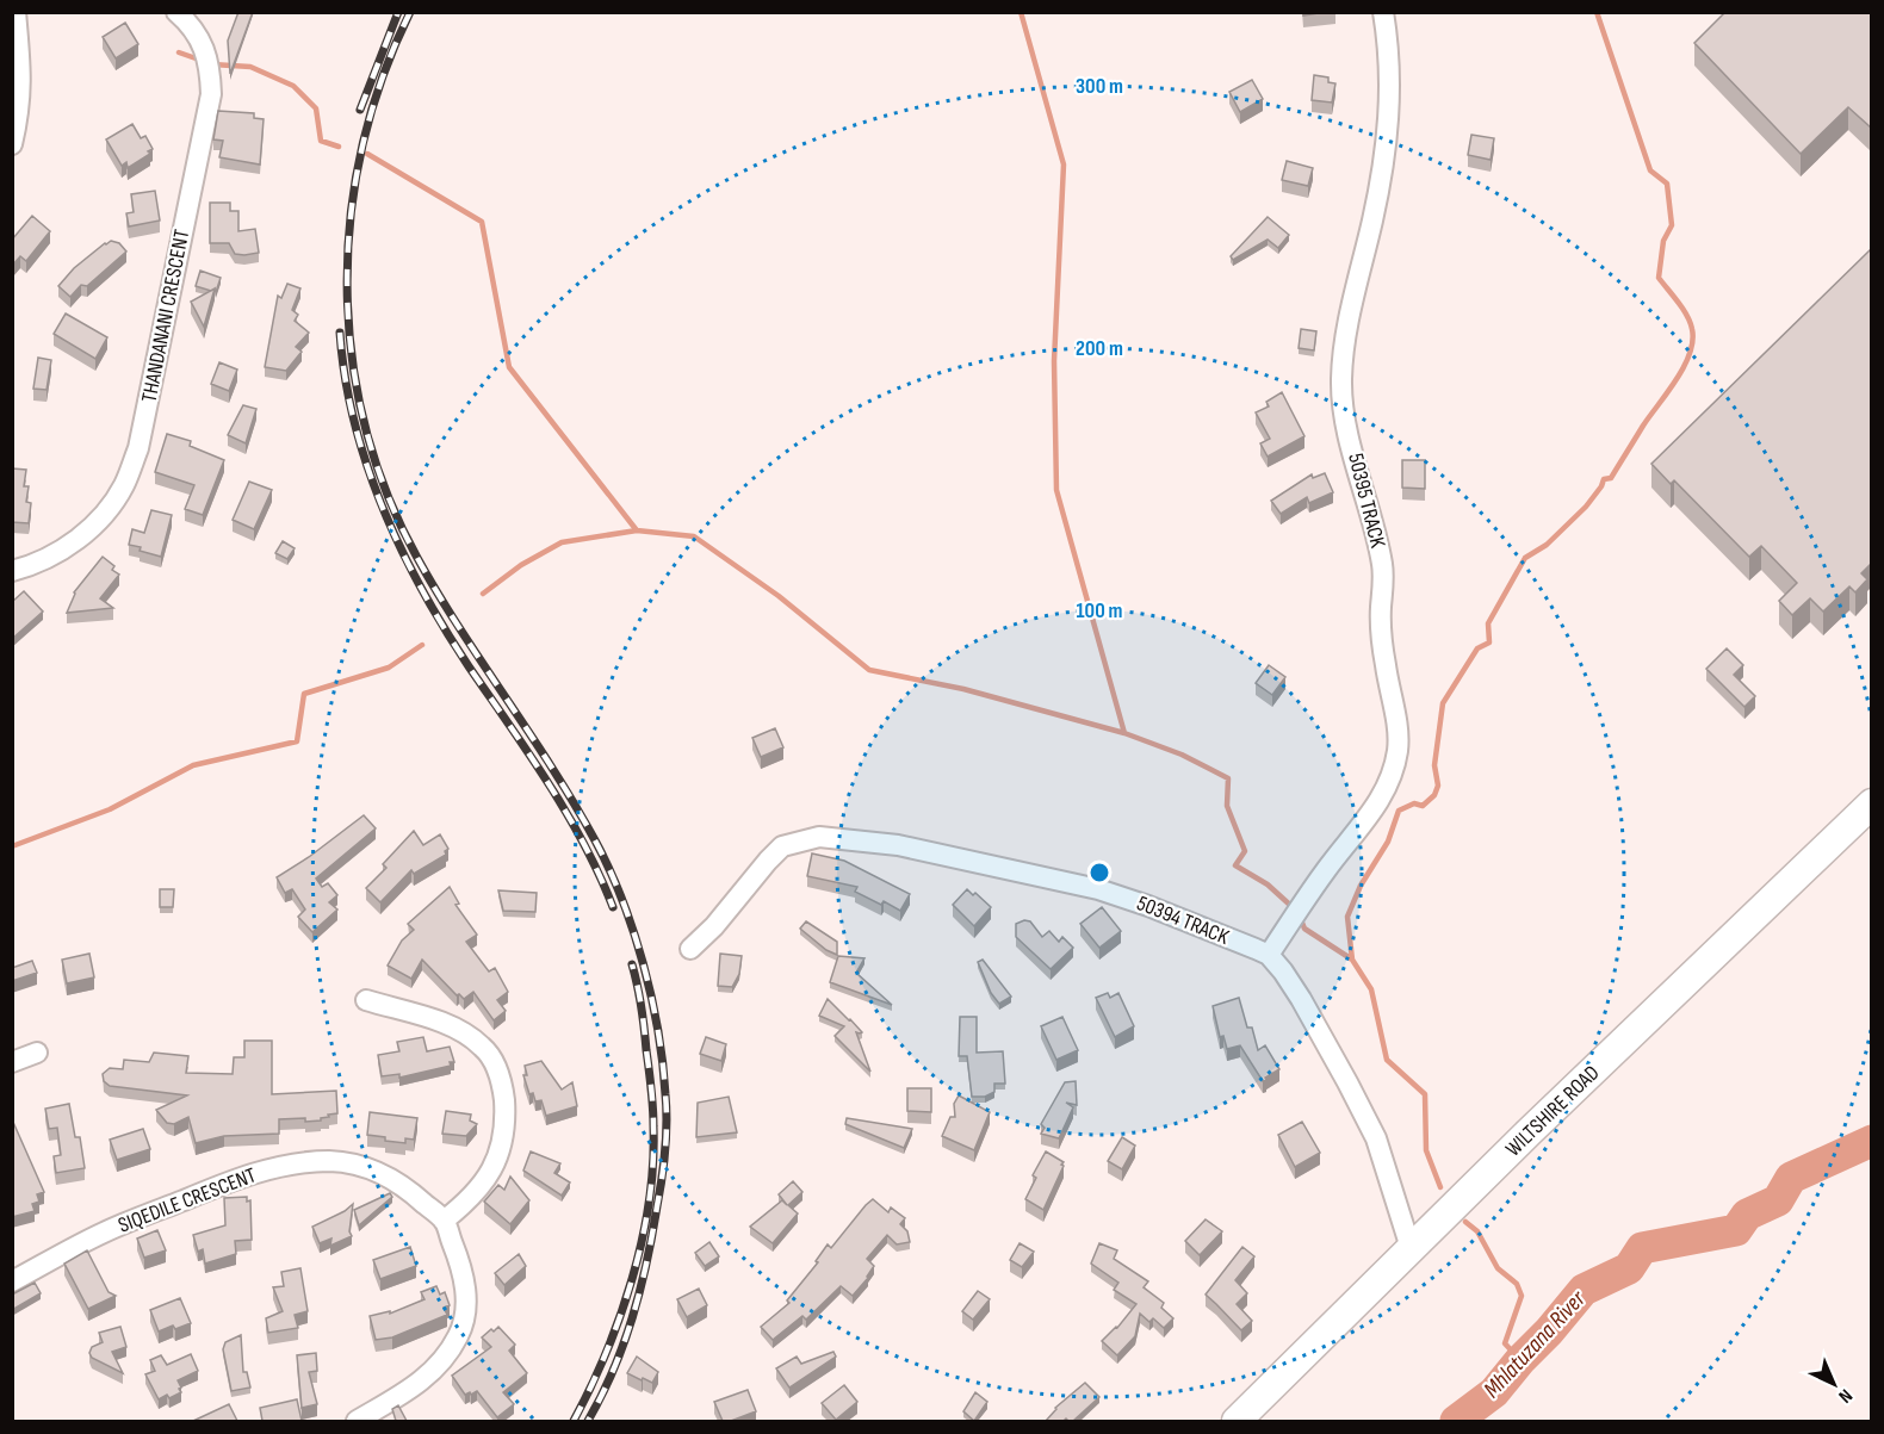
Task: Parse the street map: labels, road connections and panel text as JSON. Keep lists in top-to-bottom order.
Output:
{
  "streets": {
    "street": [
      "THANDANANI CRESCENT",
      "50395 TRACK",
      "50394 TRACK",
      "WILTSHIRE ROAD",
      "SIQEDILE CRESCENT"
    ]
  },
  "crossings": [
    ["50395 TRACK", "50394 TRACK"]
  ],
  "water": ["Mhlatuzana River"],
  "north": "bottom right",
  "rings": ["300 m", "200 m", "100 m"]
}
